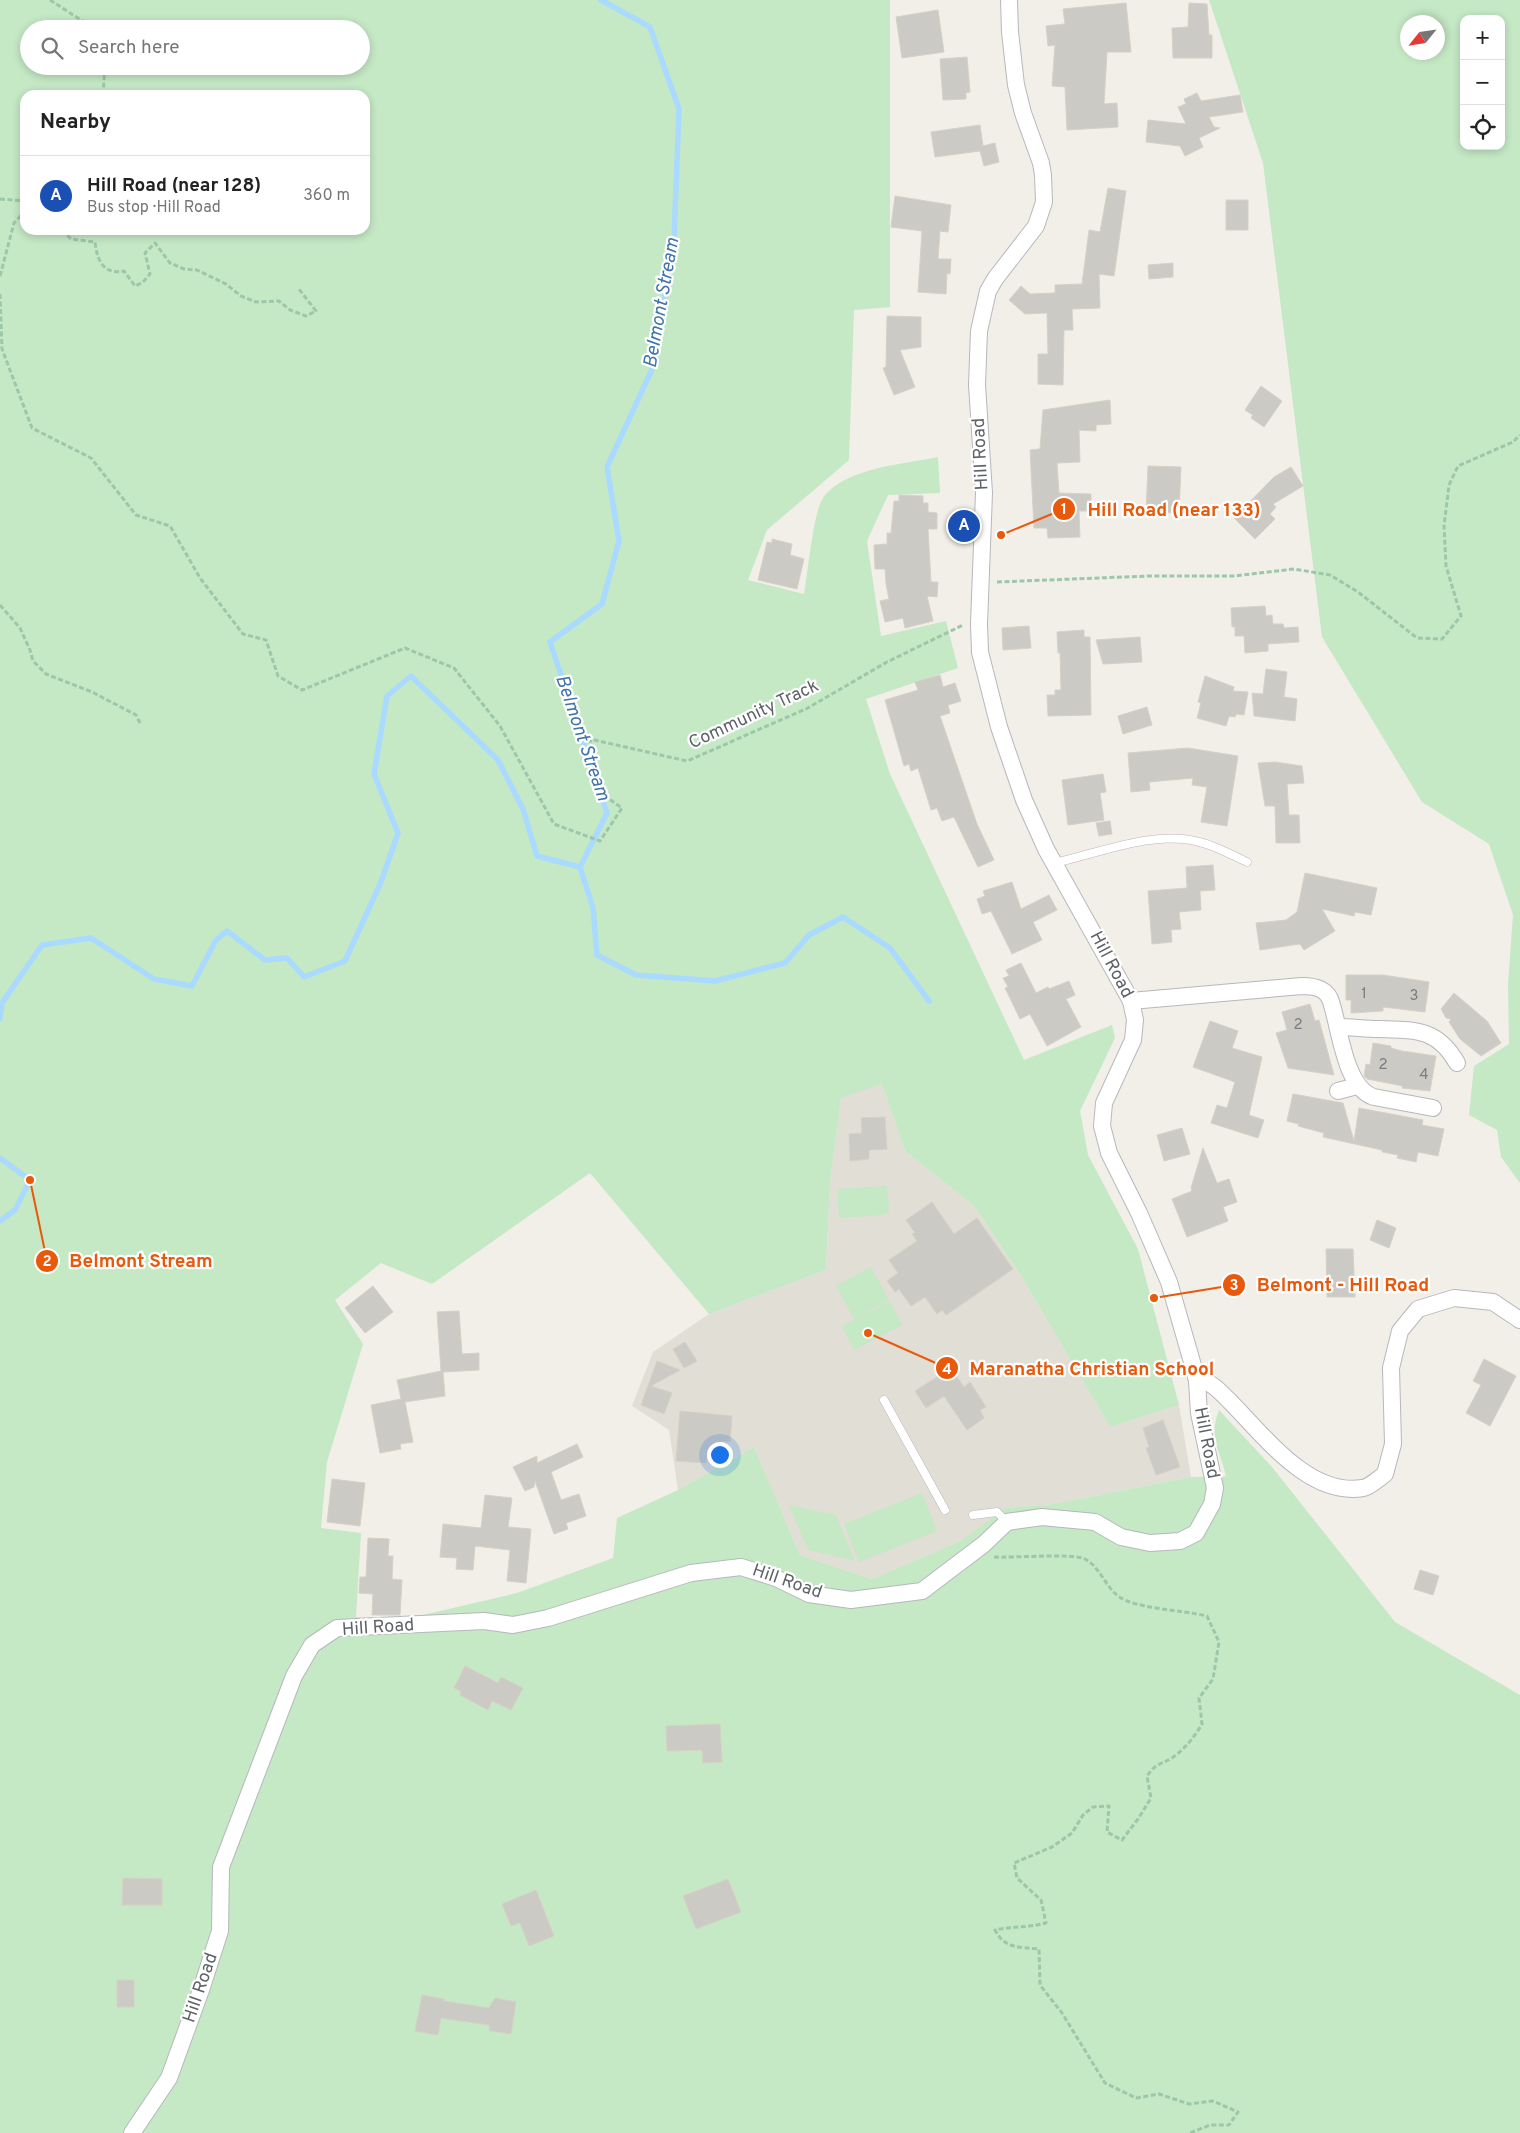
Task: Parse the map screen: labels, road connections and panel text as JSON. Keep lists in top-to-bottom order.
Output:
{
  "streets": {
    "street": ["Hill Road"],
    "path": ["Community Track"]
  },
  "crossings": [
    ["Hill Road", "Community Track"]
  ],
  "water": ["Belmont Stream"],
  "places": [
    "Hill Road (near 133)",
    "Belmont Stream",
    "Belmont - Hill Road",
    "Maranatha Christian School"
  ],
  "house_numbers": [
    "1",
    "3",
    "2",
    "2",
    "4"
  ],
  "north": "bottom left",
  "page": {
    "map_buttons": ["+", "−"],
    "search": "Search here",
    "heading": "Nearby",
    "list": [
      {
        "mark": "A",
        "name": "Hill Road (near 128)",
        "note": "Bus stop · Hill Road",
        "value": "360 m"
      }
    ],
    "pins": "A"
  }
}
